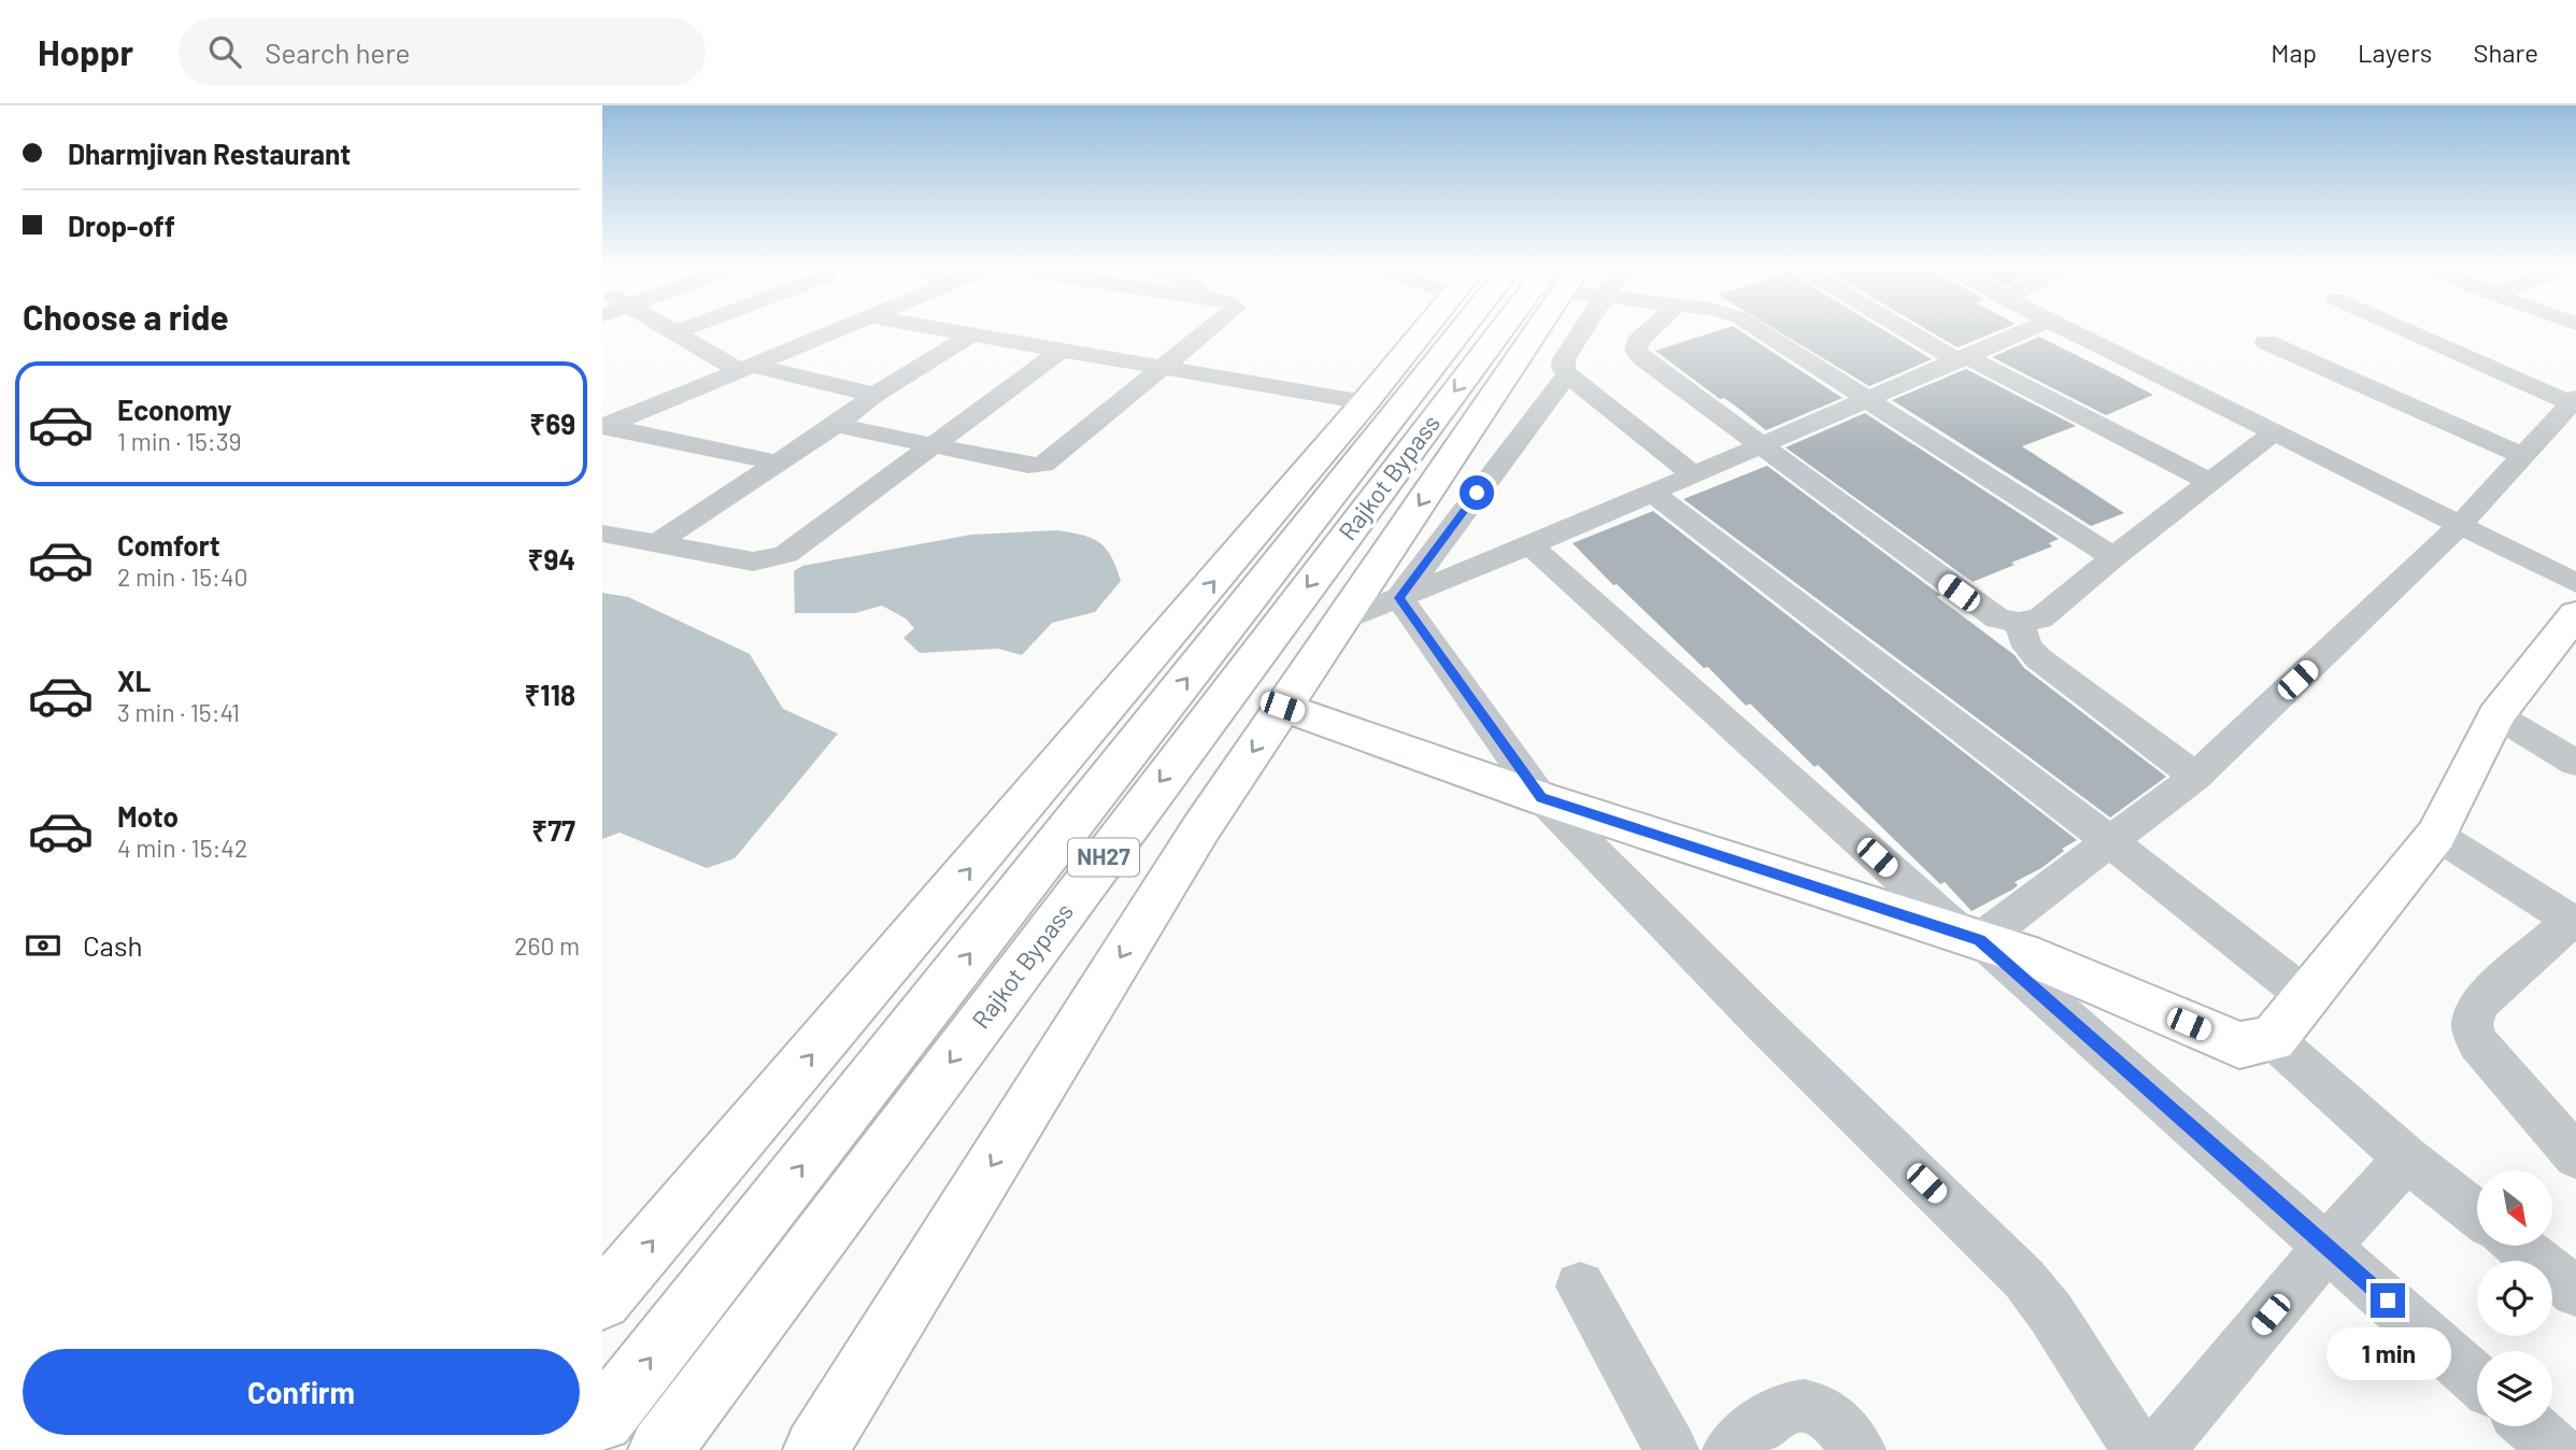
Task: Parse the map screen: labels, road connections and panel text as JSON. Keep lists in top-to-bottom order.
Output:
{
  "streets": {
    "main road": ["Rajkot Bypass", "NH27"]
  },
  "north": "bottom right",
  "page": {
    "header": "Hoppr",
    "search": "Search here",
    "nav": ["Map", "Layers", "Share"],
    "banner": ["Dharmjivan Restaurant", "Drop-off"],
    "heading": "Choose a ride",
    "list": [
      {
        "name": "Economy",
        "note": "1 min · 15:39",
        "value": "₹69"
      },
      {
        "name": "Comfort",
        "note": "2 min · 15:40",
        "value": "₹94"
      },
      {
        "name": "XL",
        "note": "3 min · 15:41",
        "value": "₹118"
      },
      {
        "name": "Moto",
        "note": "4 min · 15:42",
        "value": "₹77"
      }
    ],
    "pay": ["Cash", "260 m"],
    "bubble": "1 min",
    "buttons": "Confirm"
  }
}
